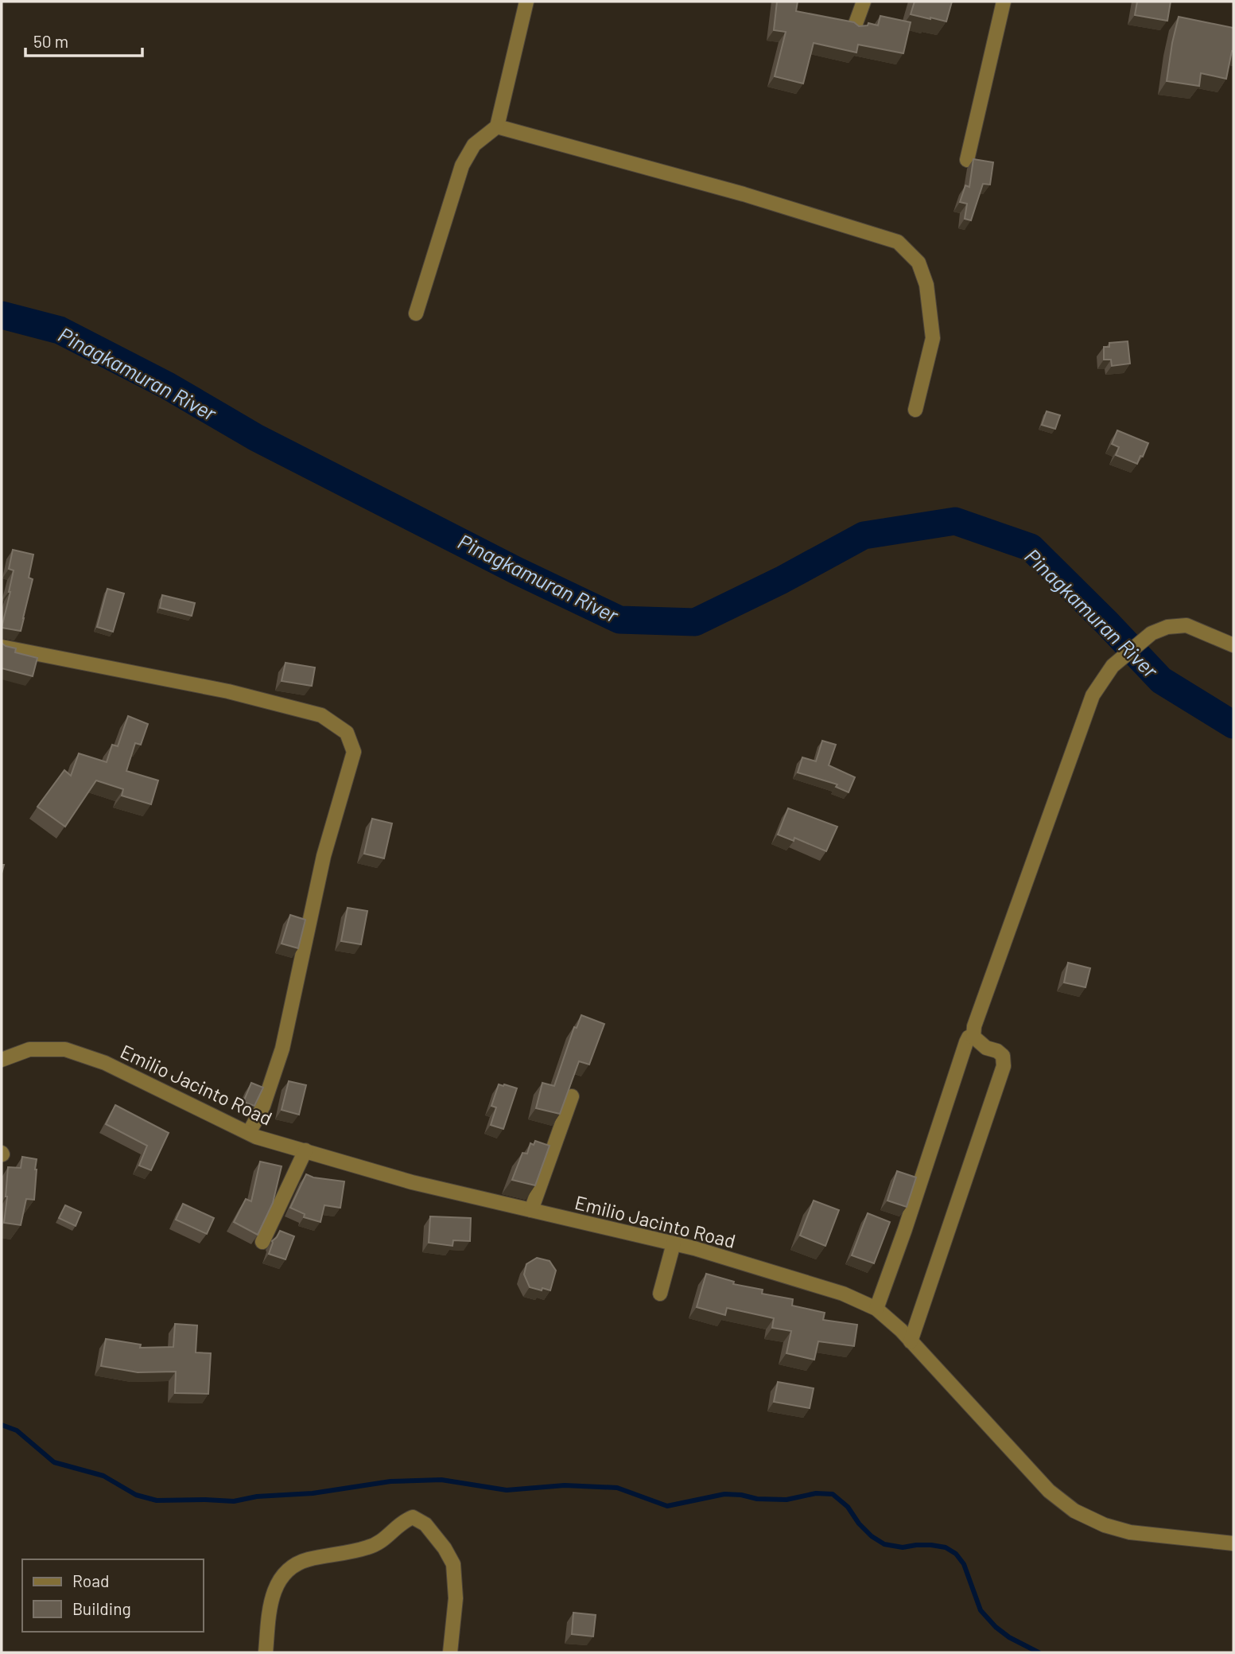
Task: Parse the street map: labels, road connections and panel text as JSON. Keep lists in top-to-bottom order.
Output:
{
  "streets": {
    "street": ["Emilio Jacinto Road"]
  },
  "water": ["Pinagkamuran River"],
  "legend": ["Road", "Building"],
  "scale_bar": "50 m"
}
